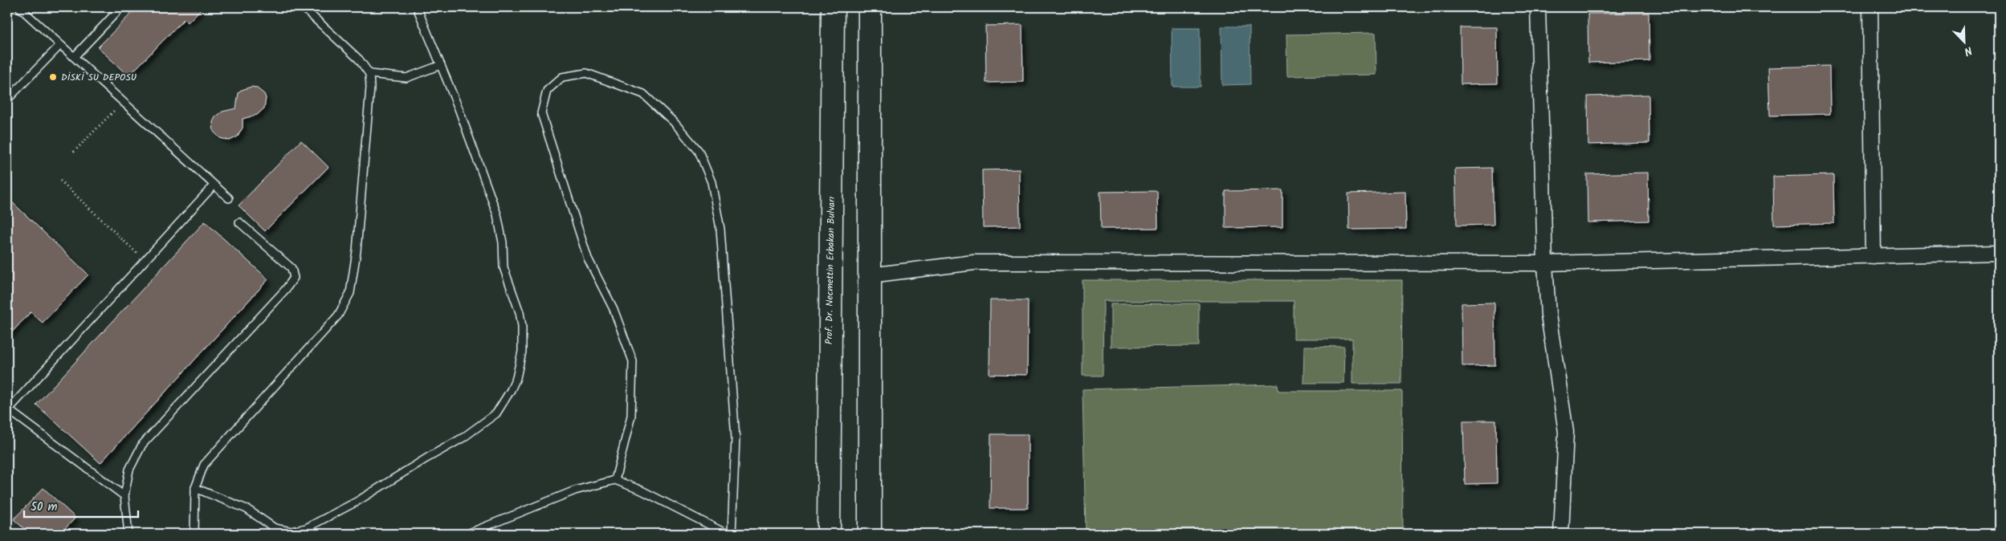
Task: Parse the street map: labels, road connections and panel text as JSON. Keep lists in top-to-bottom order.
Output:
{
  "streets": {
    "main road": ["Prof. Dr. Necmettin Erbakan Bulvarı"]
  },
  "places": ["DİSKİ SU DEPOSU"],
  "scale_bar": "50 m",
  "north": "bottom right"
}
